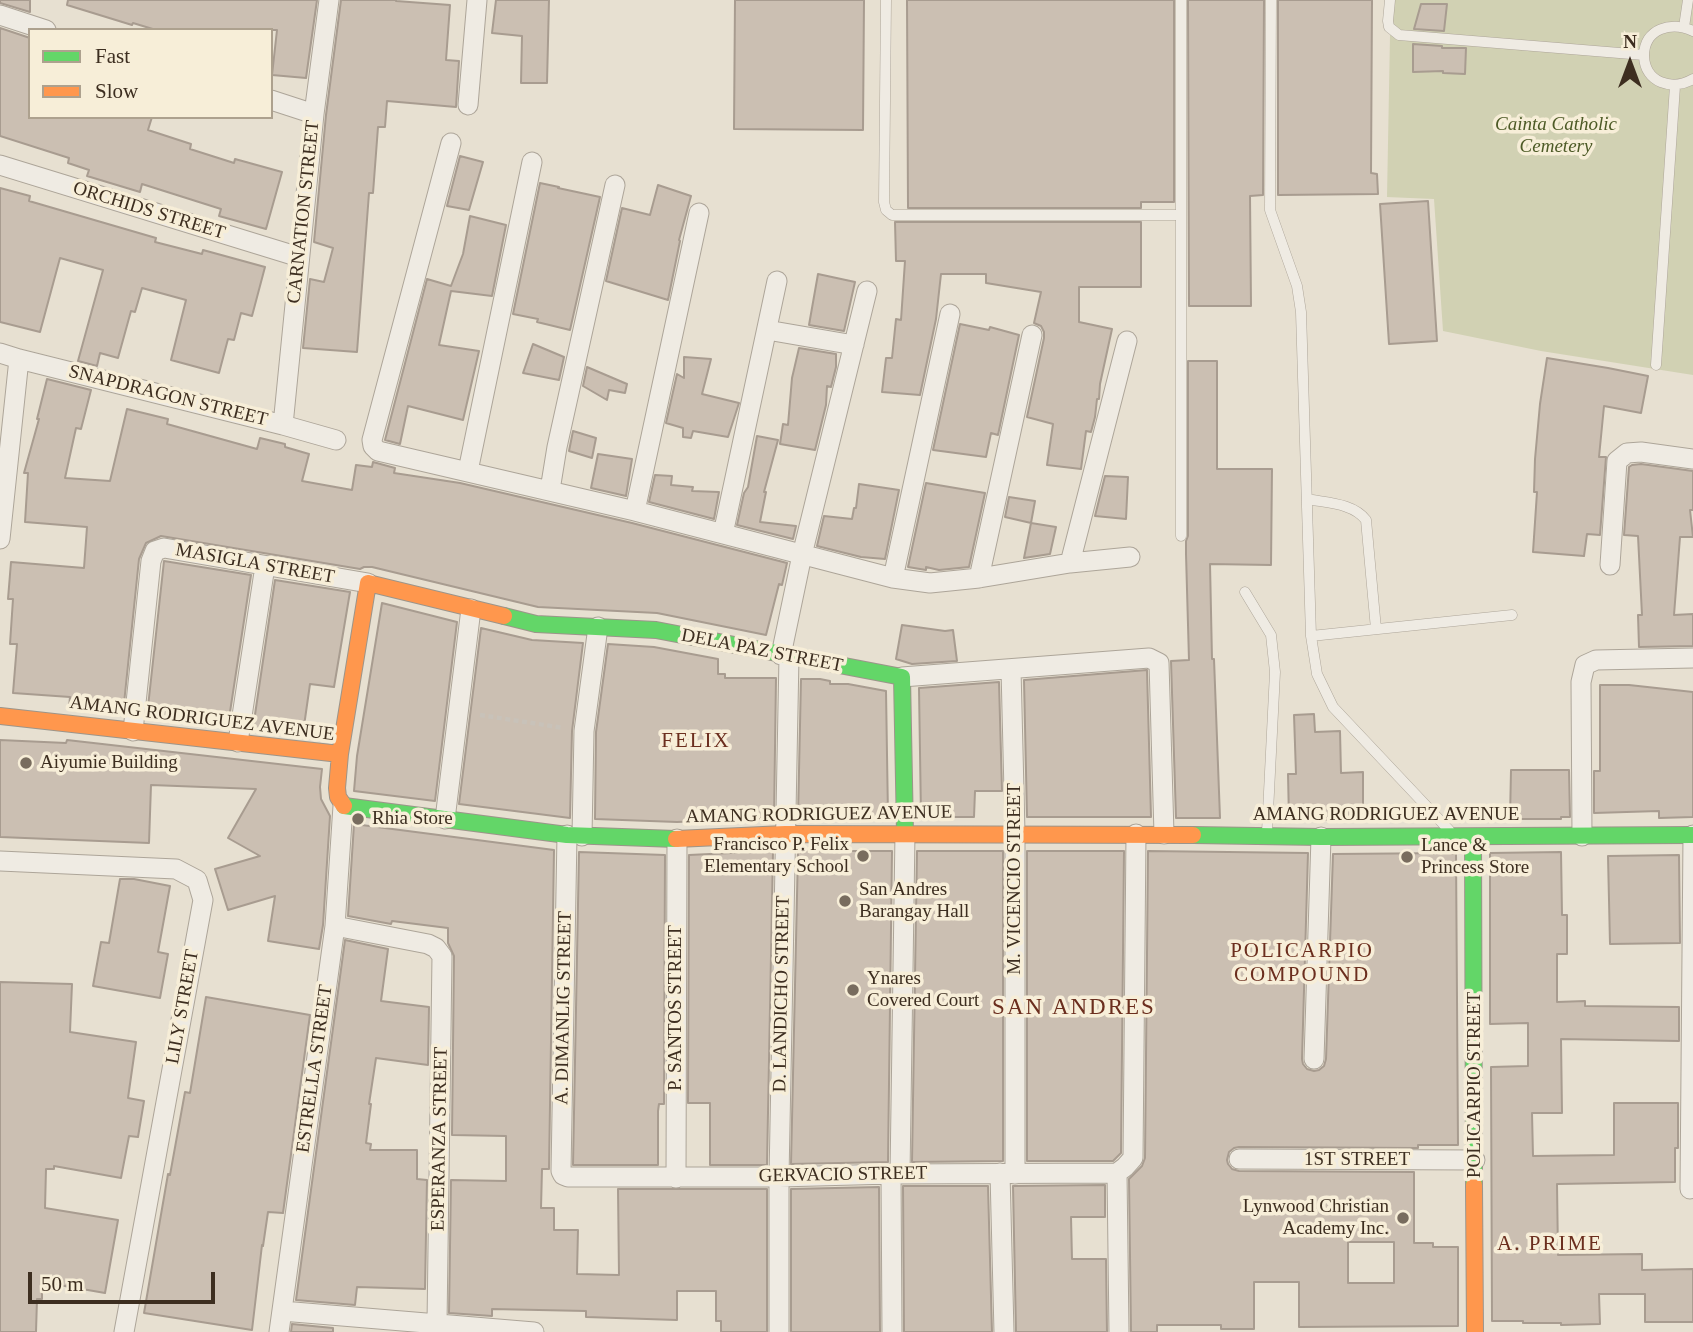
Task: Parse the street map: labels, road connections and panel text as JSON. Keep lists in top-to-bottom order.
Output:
{
  "streets": {
    "street": [
      "ORCHIDS STREET",
      "CARNATION STREET",
      "SNAPDRAGON STREET",
      "MASIGLA STREET",
      "DELA PAZ STREET",
      "AMANG RODRIGUEZ AVENUE",
      "M. VICENCIO STREET",
      "D. LANDICHO STREET",
      "LILY STREET",
      "A. DIMANLIG STREET",
      "P. SANTOS STREET",
      "ESTRELLA STREET",
      "POLICARPIO STREET",
      "ESPERANZA STREET",
      "1ST STREET",
      "GERVACIO STREET"
    ]
  },
  "crossings": [
    ["ORCHIDS STREET", "CARNATION STREET"],
    ["CARNATION STREET", "SNAPDRAGON STREET"],
    ["MASIGLA STREET", "DELA PAZ STREET"],
    ["MASIGLA STREET", "AMANG RODRIGUEZ AVENUE"],
    ["DELA PAZ STREET", "AMANG RODRIGUEZ AVENUE"],
    ["DELA PAZ STREET", "M. VICENCIO STREET"],
    ["DELA PAZ STREET", "D. LANDICHO STREET"],
    ["AMANG RODRIGUEZ AVENUE", "M. VICENCIO STREET"],
    ["AMANG RODRIGUEZ AVENUE", "D. LANDICHO STREET"],
    ["AMANG RODRIGUEZ AVENUE", "A. DIMANLIG STREET"],
    ["AMANG RODRIGUEZ AVENUE", "P. SANTOS STREET"],
    ["AMANG RODRIGUEZ AVENUE", "ESTRELLA STREET"],
    ["AMANG RODRIGUEZ AVENUE", "POLICARPIO STREET"],
    ["M. VICENCIO STREET", "GERVACIO STREET"],
    ["D. LANDICHO STREET", "GERVACIO STREET"],
    ["A. DIMANLIG STREET", "GERVACIO STREET"],
    ["P. SANTOS STREET", "GERVACIO STREET"],
    ["ESTRELLA STREET", "ESPERANZA STREET"],
    ["POLICARPIO STREET", "1ST STREET"]
  ],
  "districts": [
    "FELIX",
    "POLICARPIO COMPOUND",
    "SAN ANDRES",
    "A. PRIME"
  ],
  "parks": ["Cainta Catholic Cemetery"],
  "places": [
    "Aiyumie Building",
    "Rhia Store",
    "Francisco P. Felix Elementary School",
    "Lance & Princess Store",
    "San Andres Barangay Hall",
    "Ynares Covered Court",
    "Lynwood Christian Academy Inc."
  ],
  "legend": ["Fast", "Slow"],
  "scale_bar": "50 m",
  "north": "top"
}
